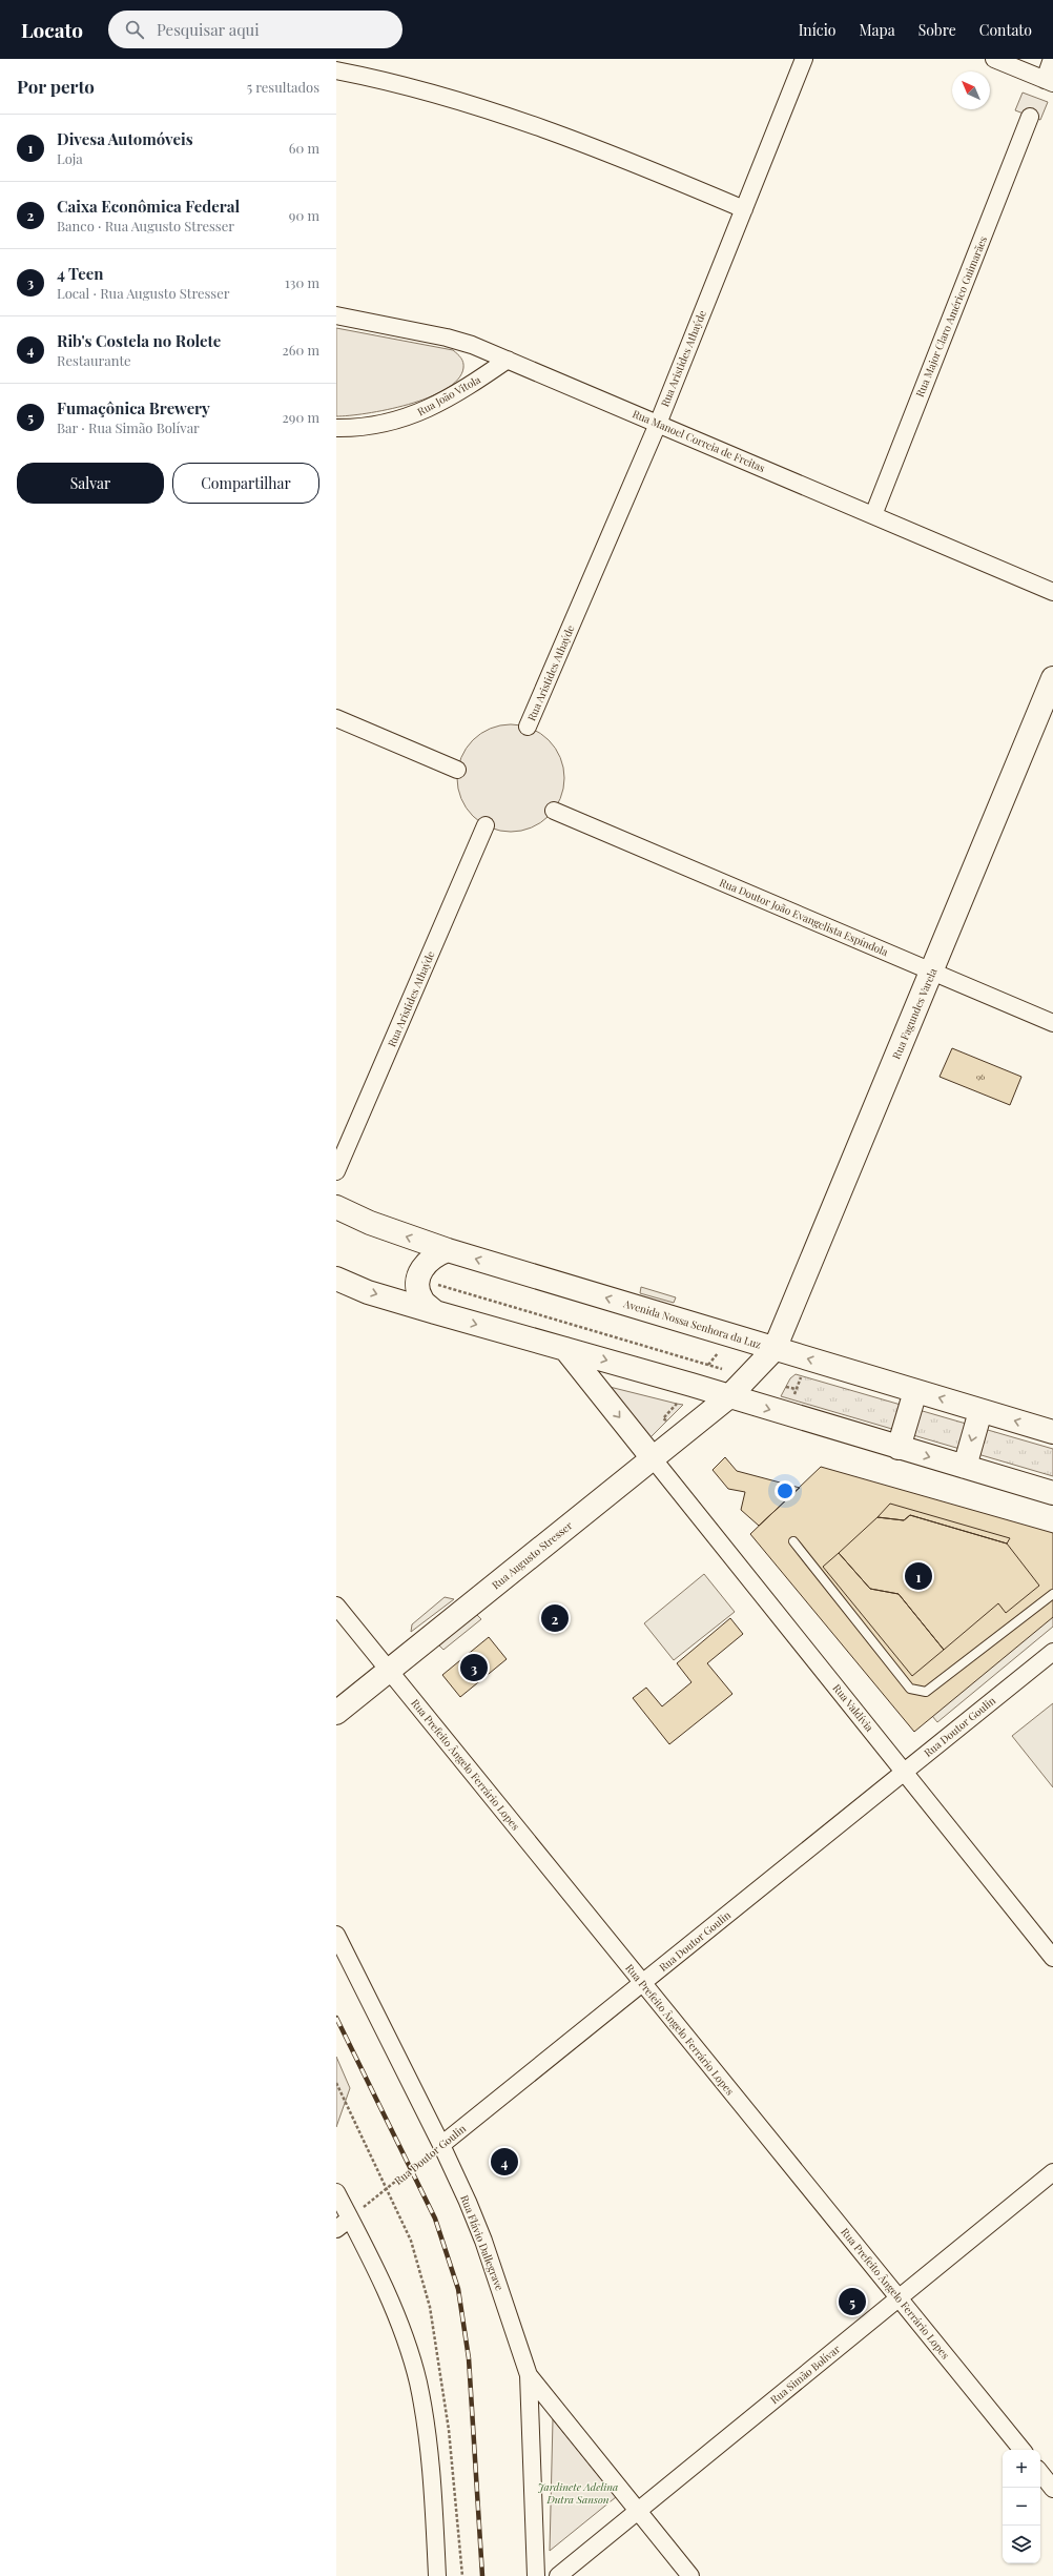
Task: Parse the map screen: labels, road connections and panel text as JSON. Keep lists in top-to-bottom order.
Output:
{
  "streets": {
    "main road": ["Rua Fagundes Varela", "Avenida Nossa Senhora da Luz", "Rua Augusto Stresser"],
    "street": [
      "Rua Major Claro Américo Guimarães",
      "Rua Aristides Athaýde",
      "Rua João Vitola",
      "Rua Manoel Correia de Freitas",
      "Rua Doutor João Evangelista Espíndola",
      "Rua Valdívia",
      "Rua Doutor Goulin",
      "Rua Prefeito Ângelo Ferrário Lopes",
      "Rua Flávio Dallegrave",
      "Rua Simão Bolívar"
    ]
  },
  "crossings": [
    ["Rua Major Claro Américo Guimarães", "Rua Manoel Correia de Freitas"],
    ["Rua Aristides Athaýde", "Rua Manoel Correia de Freitas"],
    ["Rua João Vitola", "Rua Manoel Correia de Freitas"],
    ["Rua Doutor João Evangelista Espíndola", "Rua Fagundes Varela"],
    ["Rua Fagundes Varela", "Avenida Nossa Senhora da Luz"],
    ["Rua Fagundes Varela", "Rua Augusto Stresser"],
    ["Avenida Nossa Senhora da Luz", "Rua Augusto Stresser"],
    ["Rua Augusto Stresser", "Rua Valdívia"],
    ["Rua Augusto Stresser", "Rua Prefeito Ângelo Ferrário Lopes"],
    ["Rua Valdívia", "Rua Doutor Goulin"],
    ["Rua Doutor Goulin", "Rua Prefeito Ângelo Ferrário Lopes"],
    ["Rua Doutor Goulin", "Rua Flávio Dallegrave"],
    ["Rua Prefeito Ângelo Ferrário Lopes", "Rua Simão Bolívar"]
  ],
  "parks": ["Jardinete Adelina Dutra Sanson"],
  "house_numbers": ["96"],
  "north": "top left",
  "page": {
    "header": "Locato",
    "search": "Pesquisar aqui",
    "nav": [
      "Início",
      "Mapa",
      "Sobre",
      "Contato"
    ],
    "heading": ["Por perto", "5 resultados"],
    "list": [
      {
        "mark": "1",
        "name": "Divesa Automóveis",
        "note": "Loja",
        "value": "60 m"
      },
      {
        "mark": "2",
        "name": "Caixa Econômica Federal",
        "note": "Banco · Rua Augusto Stresser",
        "value": "90 m"
      },
      {
        "mark": "3",
        "name": "4 Teen",
        "note": "Local · Rua Augusto Stresser",
        "value": "130 m"
      },
      {
        "mark": "4",
        "name": "Rib's Costela no Rolete",
        "note": "Restaurante",
        "value": "260 m"
      },
      {
        "mark": "5",
        "name": "Fumaçônica Brewery",
        "note": "Bar · Rua Simão Bolívar",
        "value": "290 m"
      }
    ],
    "buttons": ["Salvar", "Compartilhar"],
    "pins": [
      "1",
      "2",
      "3",
      "4",
      "5"
    ],
    "map_buttons": ["+", "−"]
  }
}
